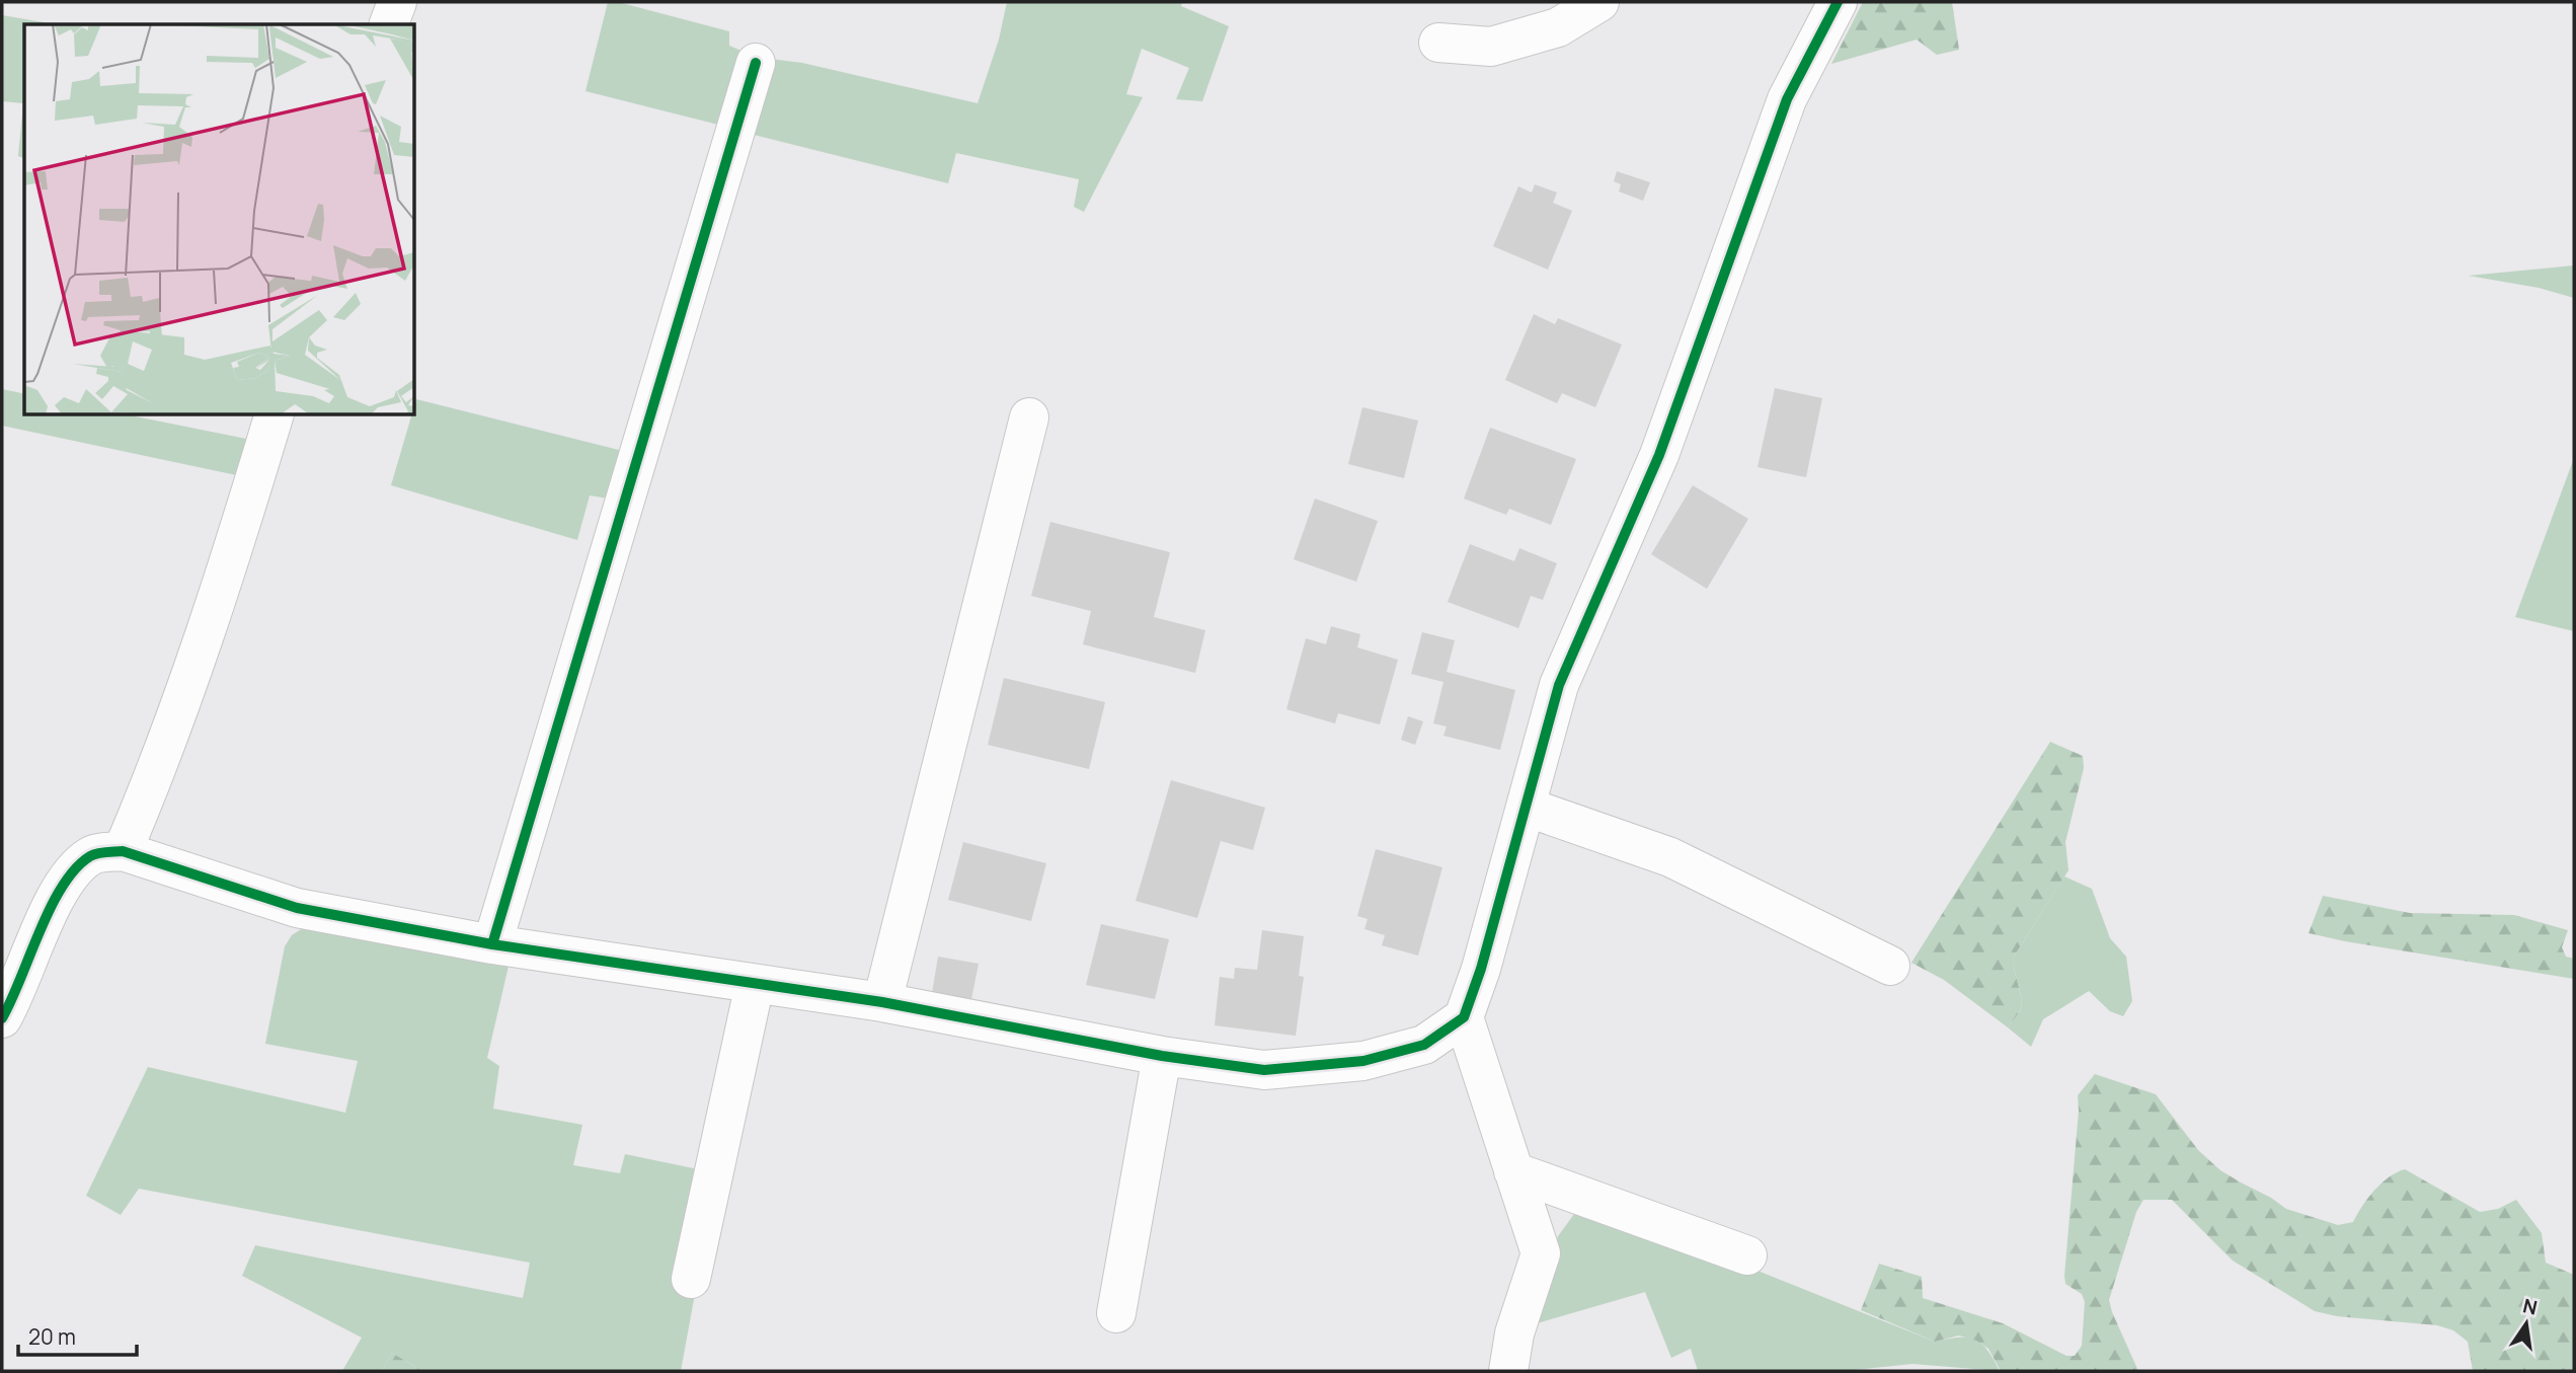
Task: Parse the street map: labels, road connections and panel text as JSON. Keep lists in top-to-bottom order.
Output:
{
  "scale_bar": "20 m",
  "north": "top"
}
